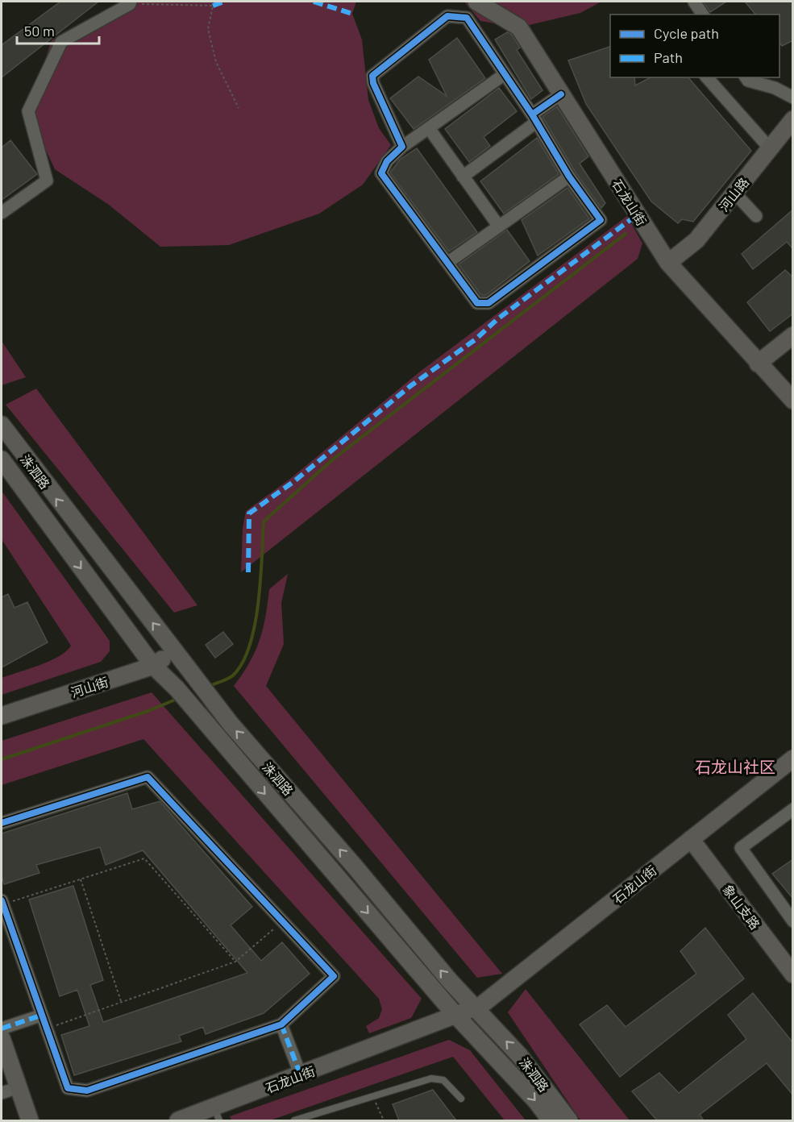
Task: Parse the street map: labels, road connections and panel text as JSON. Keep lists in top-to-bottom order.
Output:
{
  "streets": {
    "street": [
      "河山路",
      "石龙山街",
      "洙泗路",
      "河山街",
      "象山支路"
    ]
  },
  "crossings": [
    ["河山路", "石龙山街"],
    ["石龙山街", "洙泗路"],
    ["石龙山街", "象山支路"],
    ["洙泗路", "河山街"]
  ],
  "districts": ["石龙山社区"],
  "legend": ["Cycle path", "Path"],
  "scale_bar": "50 m"
}
